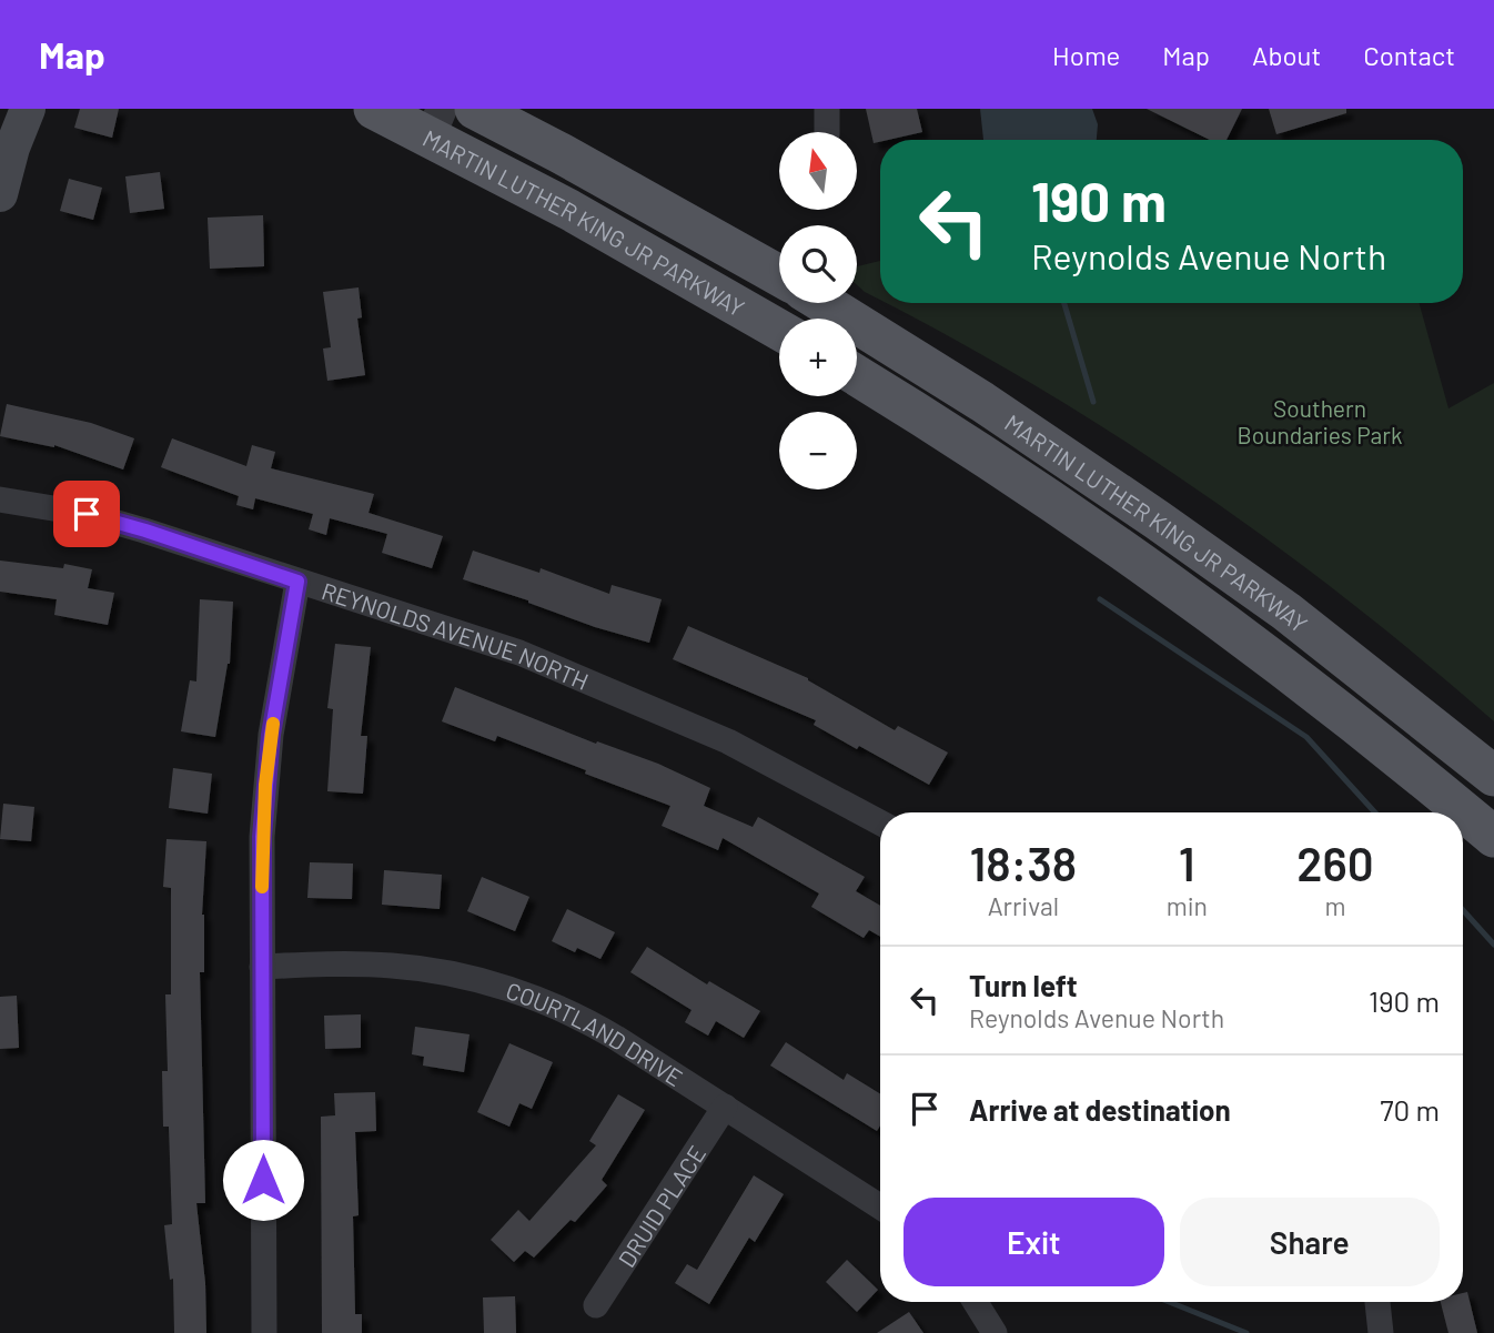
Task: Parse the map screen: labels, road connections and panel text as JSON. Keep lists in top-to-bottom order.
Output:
{
  "streets": {
    "main road": ["MARTIN LUTHER KING JR PARKWAY"],
    "street": ["REYNOLDS AVENUE NORTH", "COURTLAND DRIVE", "DRUID PLACE"]
  },
  "crossings": [
    ["COURTLAND DRIVE", "DRUID PLACE"]
  ],
  "parks": ["Southern Boundaries Park"],
  "north": "top",
  "page": {
    "header": "Map",
    "nav": [
      "Home",
      "Map",
      "About",
      "Contact"
    ],
    "map_buttons": ["+", "−"],
    "turn": ["190 m", "Reynolds Avenue North"],
    "eta": [
      "18:38",
      "Arrival",
      "1",
      "min",
      "260",
      "m"
    ],
    "list": [
      {
        "name": "Turn left",
        "note": "Reynolds Avenue North",
        "value": "190 m"
      },
      {
        "name": "Arrive at destination",
        "value": "70 m"
      }
    ],
    "buttons": ["Exit", "Share"]
  }
}
